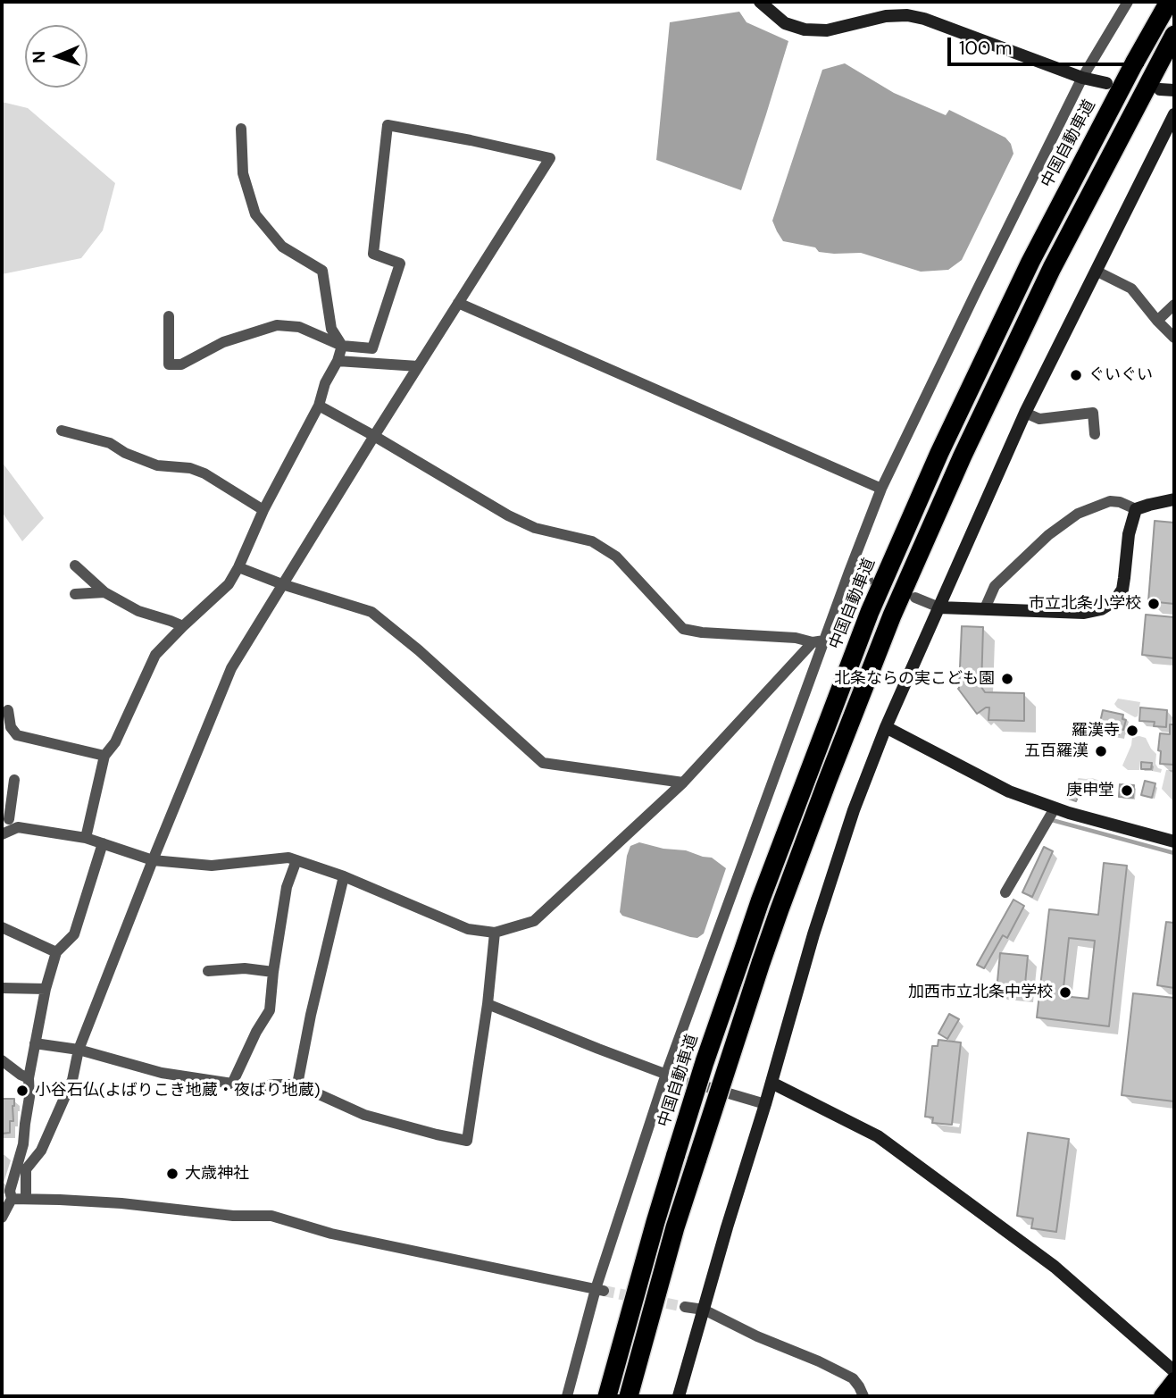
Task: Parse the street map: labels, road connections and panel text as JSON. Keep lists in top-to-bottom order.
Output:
{
  "streets": {
    "highway": ["中国自動車道"]
  },
  "places": [
    "ぐいぐい",
    "市立北条小学校",
    "北条ならの実こども園",
    "羅漢寺",
    "五百羅漢",
    "庚申堂",
    "加西市立北条中学校",
    "小谷石仏(よばりこき地蔵・夜ばり地蔵)",
    "大歳神社"
  ],
  "scale_bar": "100 m",
  "north": "left"
}
